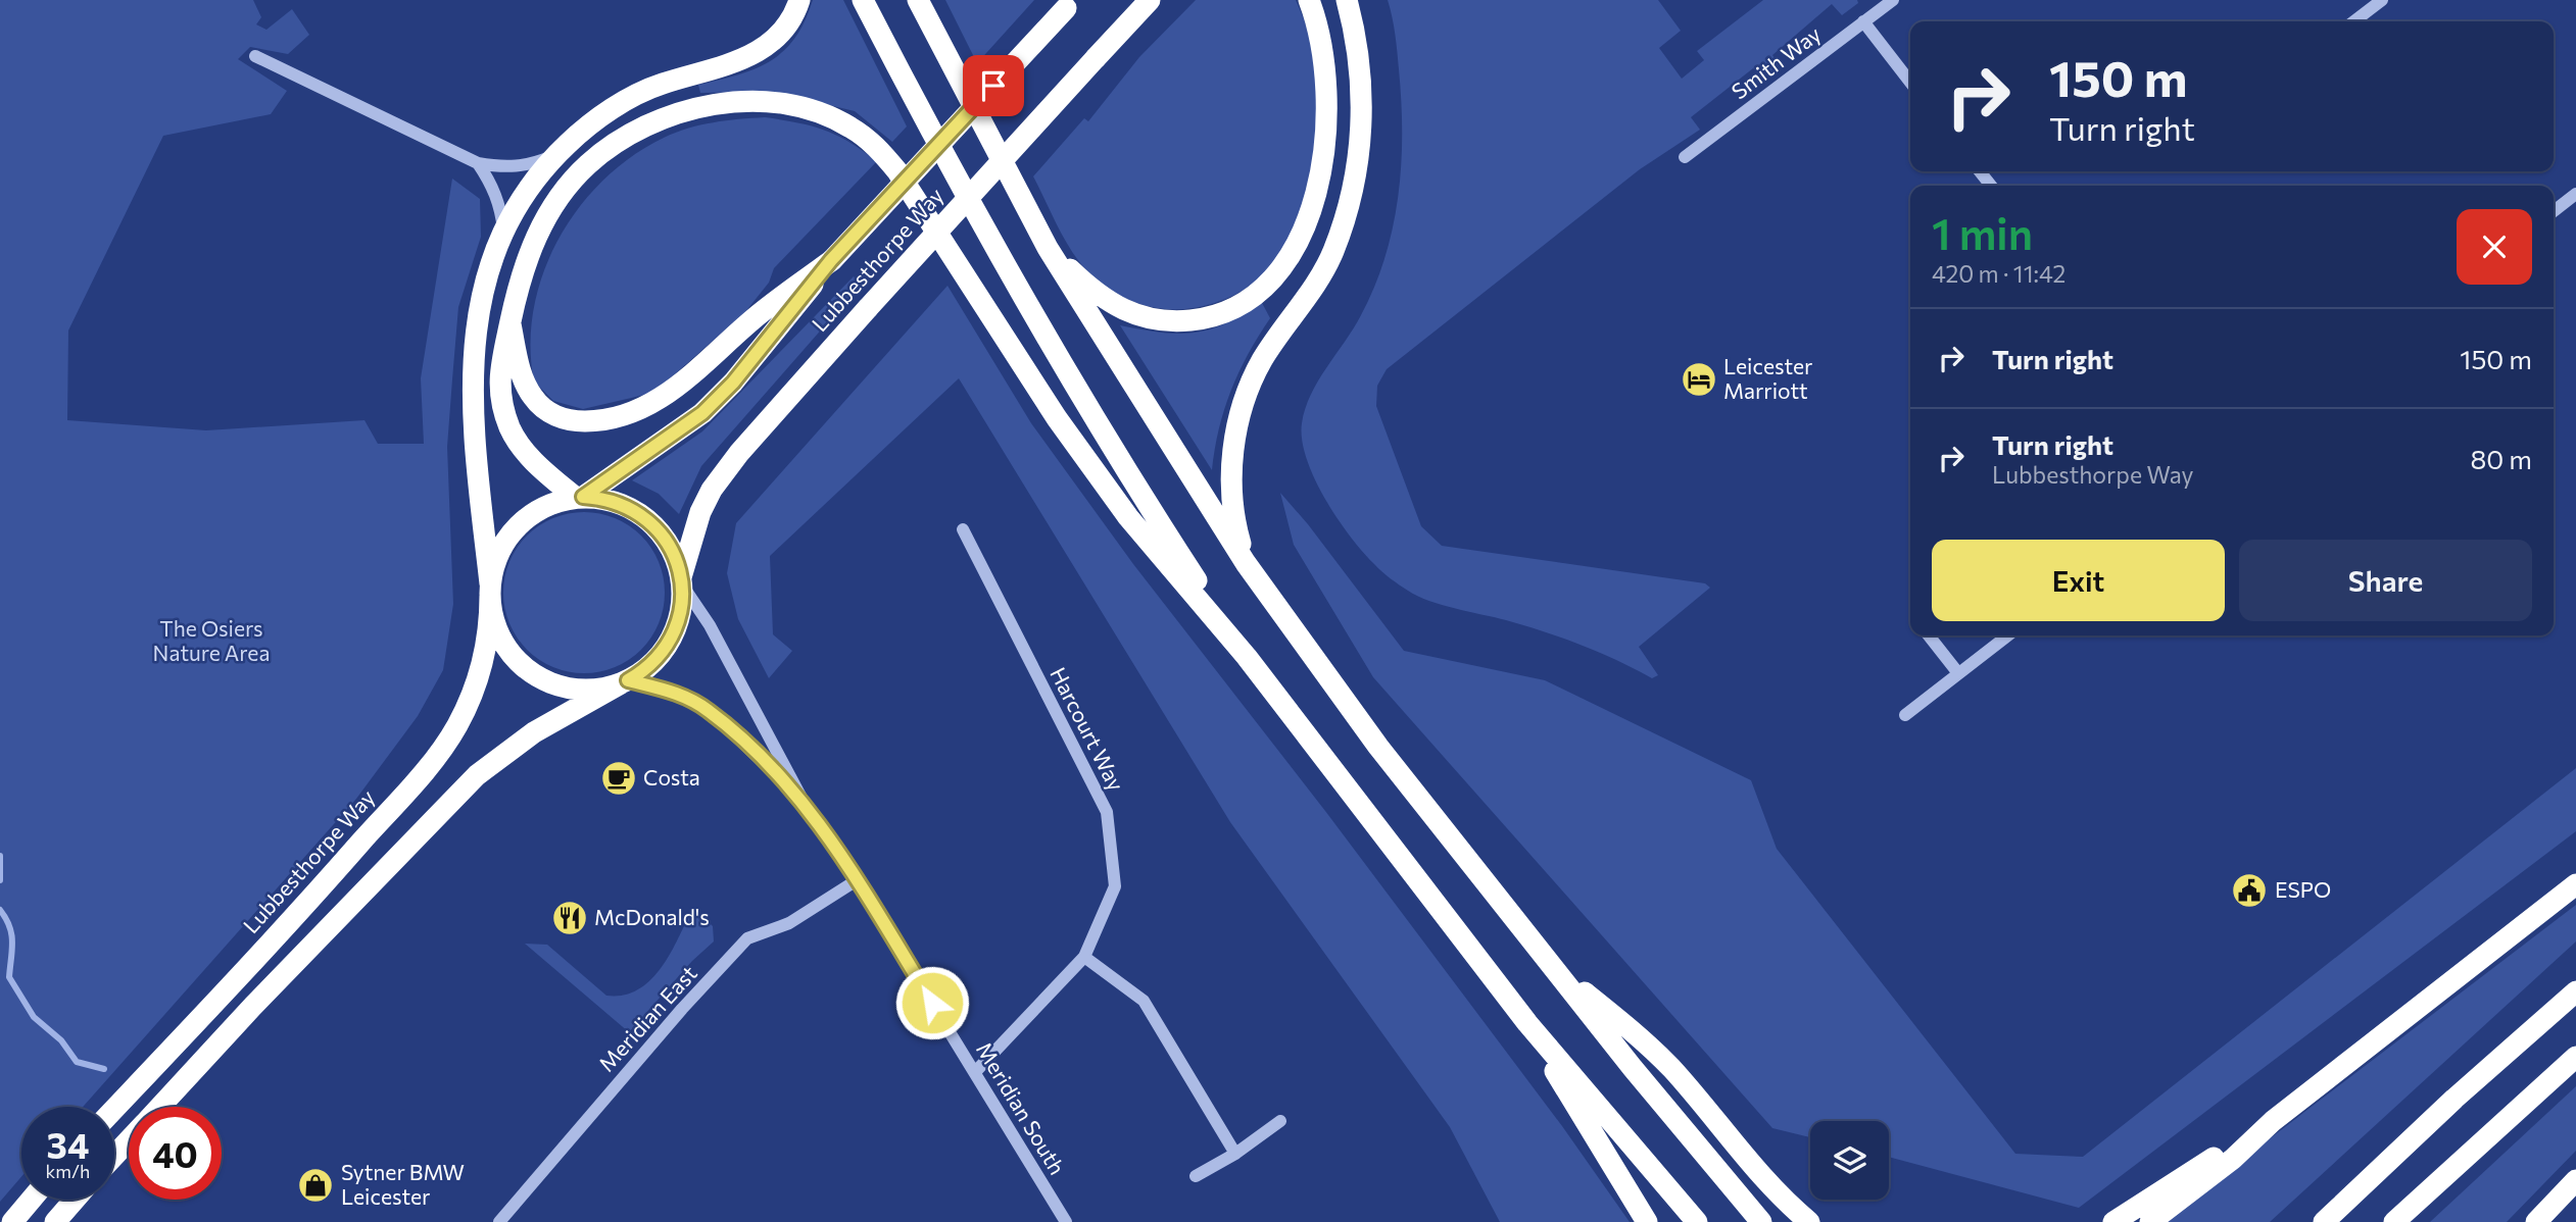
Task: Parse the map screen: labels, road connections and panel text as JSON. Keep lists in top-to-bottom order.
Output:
{
  "streets": {
    "highway": ["Lubbesthorpe Way"],
    "street": [
      "Smith Way",
      "Harcourt Way",
      "Meridian East",
      "Meridian South"
    ]
  },
  "crossings": [
    ["Lubbesthorpe Way", "Meridian South"],
    ["Harcourt Way", "Meridian South"],
    ["Meridian East", "Meridian South"]
  ],
  "parks": ["The Osiers Nature Area"],
  "places": {
    "hotel": ["Leicester Marriott"],
    "cafe": ["Costa"],
    "public building": ["ESPO"],
    "restaurant": ["McDonald's"],
    "shop": ["Sytner BMW Leicester"]
  },
  "page": {
    "turn": ["150 m", "Turn right"],
    "heading": ["1 min", "420 m · 11:42"],
    "list": [
      {
        "name": "Turn right",
        "value": "150 m"
      },
      {
        "name": "Turn right",
        "note": "Lubbesthorpe Way",
        "value": "80 m"
      }
    ],
    "buttons": ["Exit", "Share"],
    "speed": "34 km/h",
    "limit": "40"
  }
}
